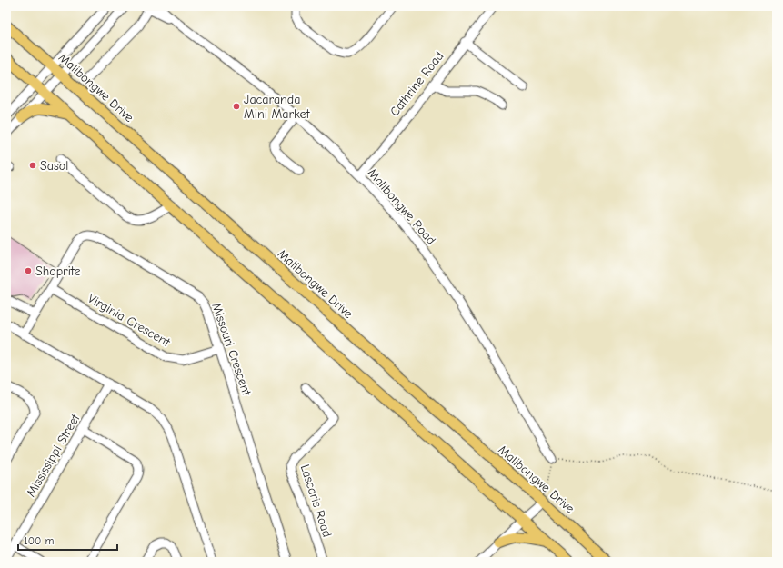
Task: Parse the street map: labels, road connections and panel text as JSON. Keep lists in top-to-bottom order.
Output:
{
  "streets": {
    "main road": ["Malibongwe Drive"],
    "street": [
      "Cathrine Road",
      "Malibongwe Road",
      "Virginia Crescent",
      "Missouri Crescent",
      "Mississippi Street",
      "Lascaris Road"
    ]
  },
  "crossings": [
    ["Cathrine Road", "Malibongwe Road"],
    ["Virginia Crescent", "Missouri Crescent"]
  ],
  "places": ["Jacaranda Mini Market", "Sasol", "Shoprite"],
  "scale_bar": "100 m"
}
